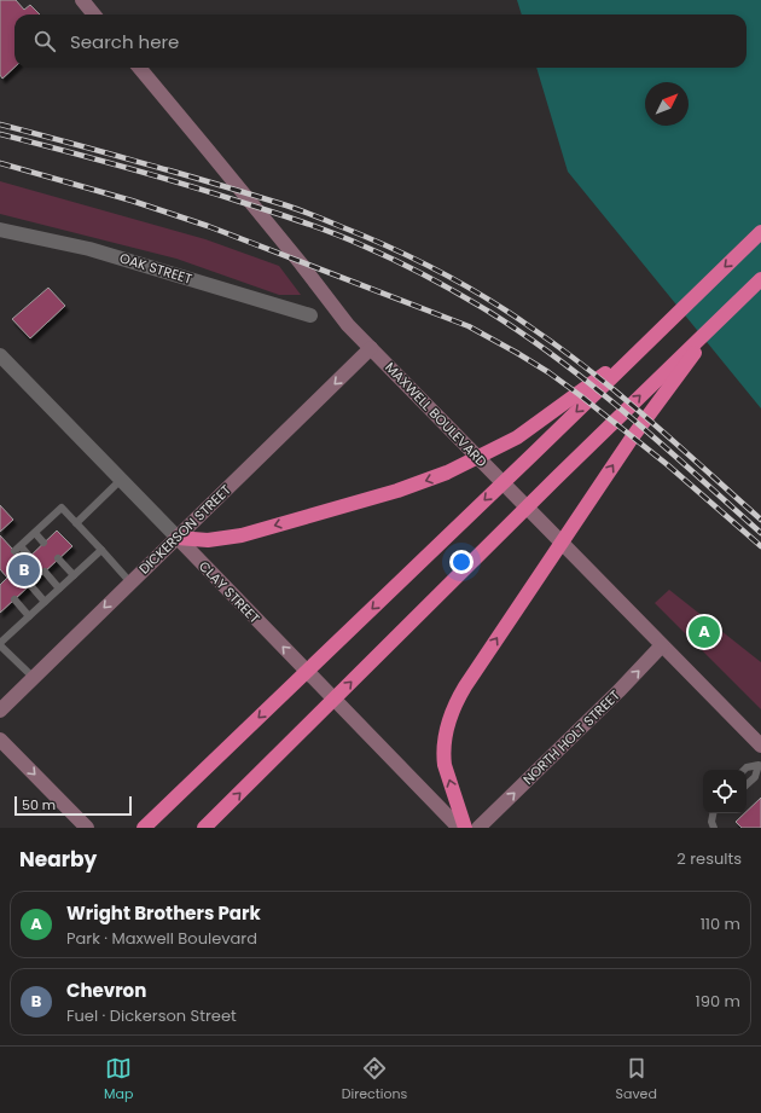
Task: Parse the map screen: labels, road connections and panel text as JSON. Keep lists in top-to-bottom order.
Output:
{
  "streets": {
    "main road": [
      "MAXWELL BOULEVARD",
      "DICKERSON STREET",
      "CLAY STREET",
      "NORTH HOLT STREET"
    ],
    "street": ["OAK STREET"]
  },
  "crossings": [
    ["MAXWELL BOULEVARD", "DICKERSON STREET"],
    ["MAXWELL BOULEVARD", "NORTH HOLT STREET"],
    ["DICKERSON STREET", "CLAY STREET"]
  ],
  "one_way": ["DICKERSON STREET", "CLAY STREET", "NORTH HOLT STREET"],
  "scale_bar": "50 m",
  "north": "top right",
  "page": {
    "search": "Search here",
    "pins": ["B", "A"],
    "scale": "50 m",
    "heading": ["Nearby", "2 results"],
    "list": [
      {
        "mark": "A",
        "name": "Wright Brothers Park",
        "note": "Park · Maxwell Boulevard",
        "value": "110 m"
      },
      {
        "mark": "B",
        "name": "Chevron",
        "note": "Fuel · Dickerson Street",
        "value": "190 m"
      }
    ],
    "nav": ["Map", "Directions", "Saved"]
  }
}
